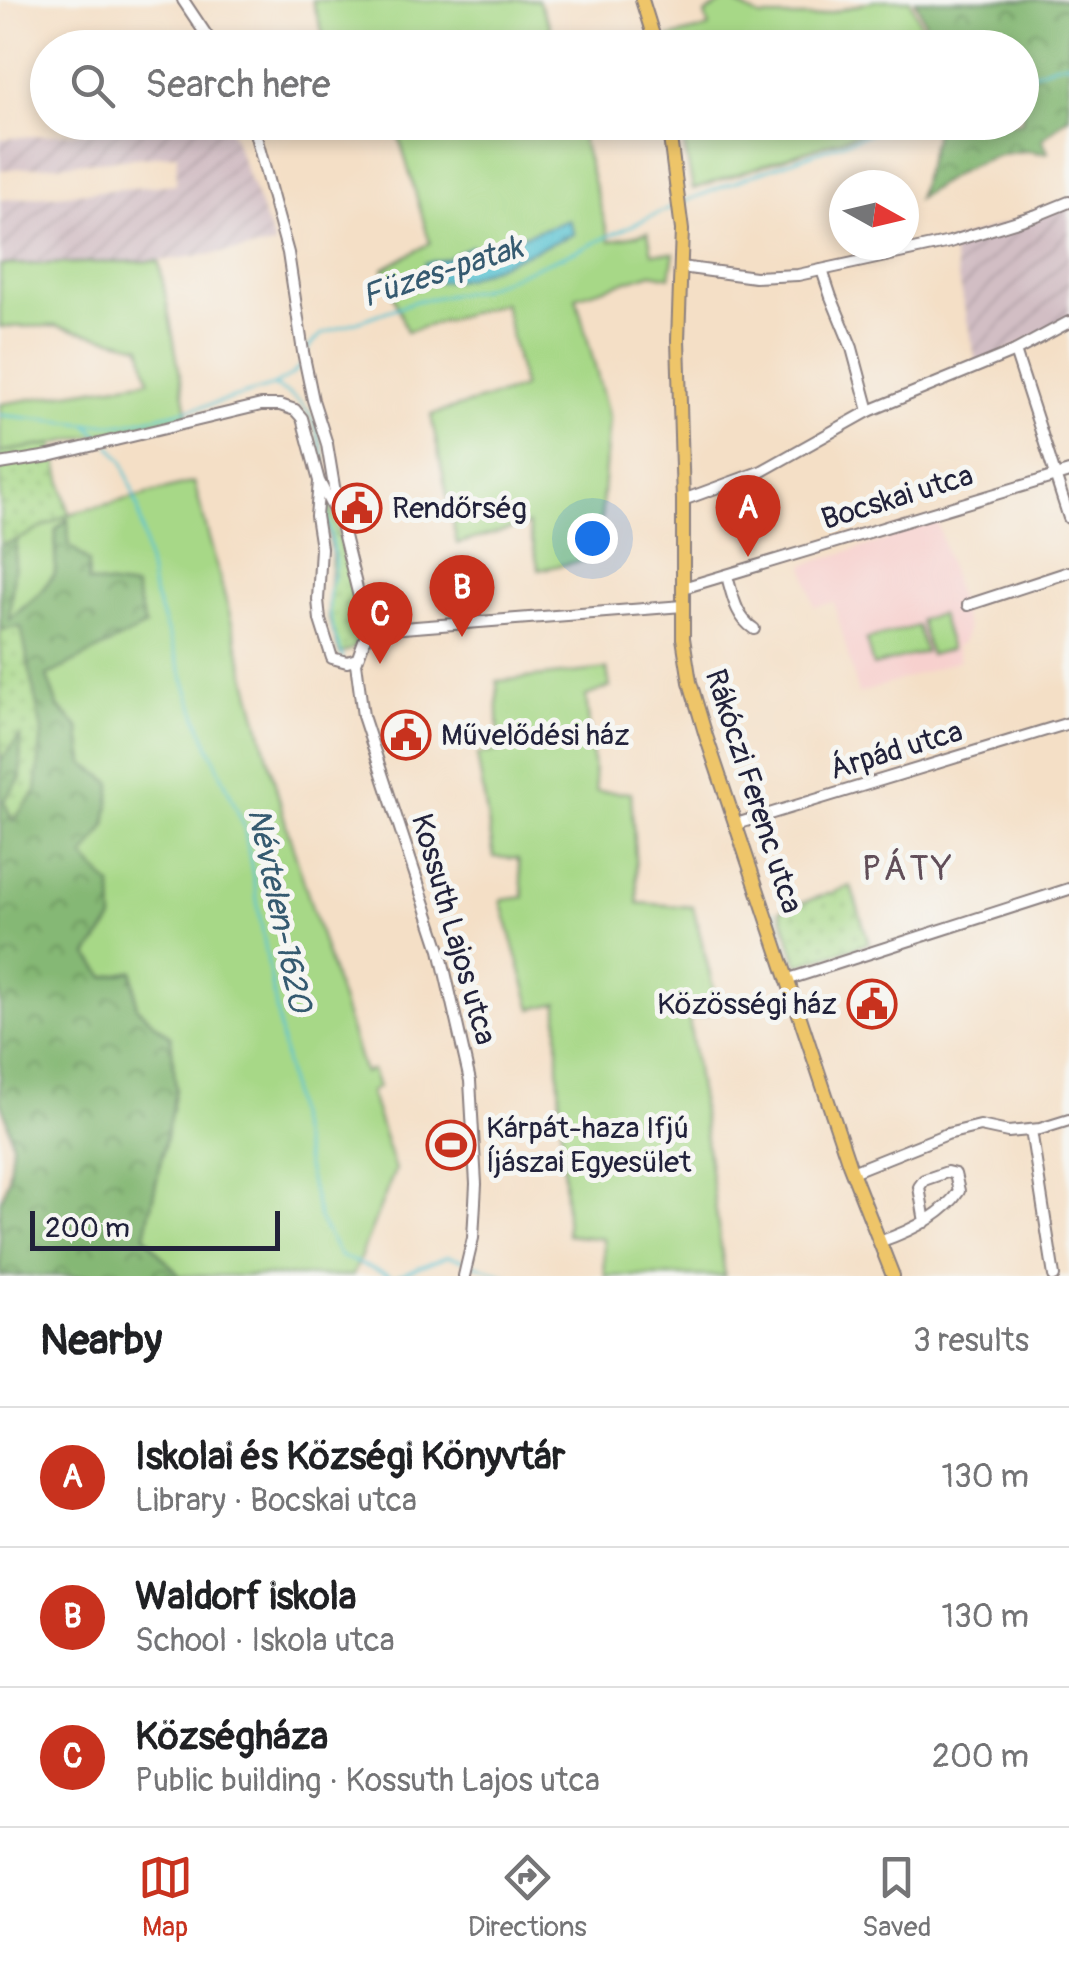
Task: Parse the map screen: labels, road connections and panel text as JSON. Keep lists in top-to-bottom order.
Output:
{
  "streets": {
    "main road": ["Rákóczi Ferenc utca"],
    "street": ["Bocskai utca", "Árpád utca", "Kossuth Lajos utca"]
  },
  "crossings": [
    ["Bocskai utca", "Rákóczi Ferenc utca"],
    ["Árpád utca", "Rákóczi Ferenc utca"]
  ],
  "districts": ["PÁTY"],
  "water": ["Füzes-patak", "Névtelen-1620"],
  "places": {
    "public building": ["Rendőrség", "Művelődési ház", "Közösségi ház"],
    "sports": ["Kárpát-haza Ifjú Íjászai Egyesület"]
  },
  "scale_bar": "200 m",
  "north": "right",
  "page": {
    "search": "Search here",
    "pins": ["A", "B", "C"],
    "scale": "200 m",
    "heading": ["Nearby", "3 results"],
    "list": [
      {
        "mark": "A",
        "name": "Iskolai és Községi Könyvtár",
        "note": "Library · Bocskai utca",
        "value": "130 m"
      },
      {
        "mark": "B",
        "name": "Waldorf iskola",
        "note": "School · Iskola utca",
        "value": "130 m"
      },
      {
        "mark": "C",
        "name": "Községháza",
        "note": "Public building · Kossuth Lajos utca",
        "value": "200 m"
      }
    ],
    "nav": ["Map", "Directions", "Saved"]
  }
}
